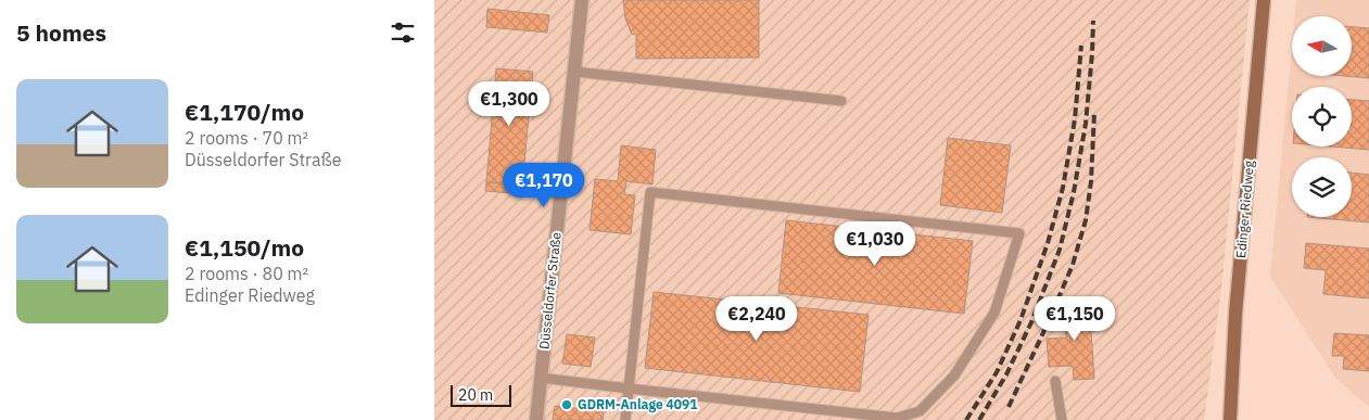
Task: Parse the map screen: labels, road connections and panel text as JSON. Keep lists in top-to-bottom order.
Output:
{
  "streets": {
    "main road": ["Edinger Riedweg"],
    "street": ["Düsseldorfer Straße"]
  },
  "places": ["GDRM-Anlage 4091"],
  "scale_bar": "20 m",
  "north": "left",
  "page": {
    "heading": "5 homes",
    "list": [
      {
        "name": "€1,170/mo",
        "note": "2 rooms · 70 m² · Düsseldorfer Straße"
      },
      {
        "name": "€1,150/mo",
        "note": "2 rooms · 80 m² · Edinger Riedweg"
      }
    ],
    "price": [
      "€1,300",
      "€1,170",
      "€1,030",
      "€2,240",
      "€1,150"
    ],
    "scale": "20 m"
  }
}
